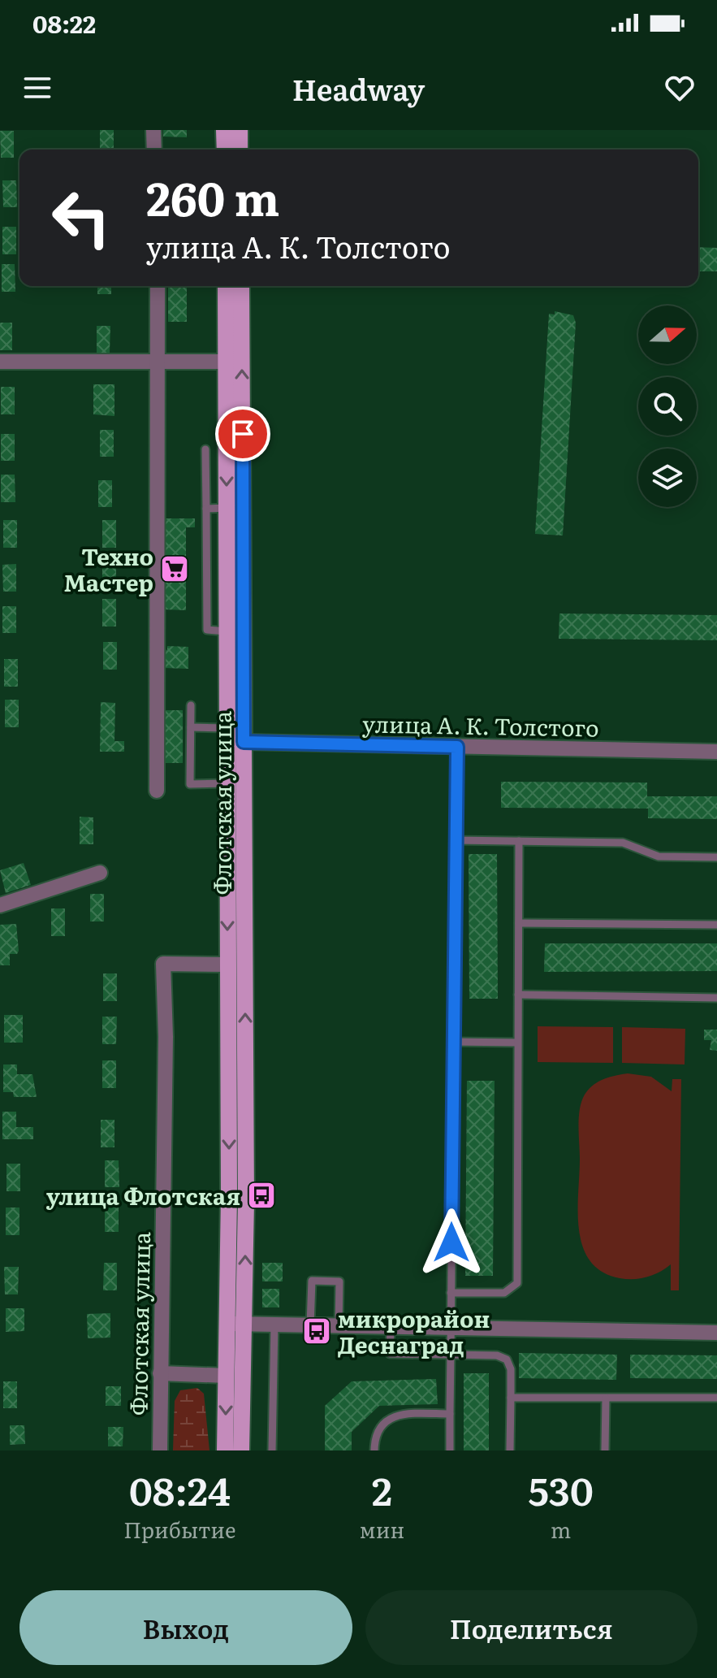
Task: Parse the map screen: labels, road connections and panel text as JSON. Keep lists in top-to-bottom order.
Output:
{
  "streets": {
    "main road": ["Флотская улица"],
    "street": ["улица А. К. Толстого"]
  },
  "crossings": [
    ["улица А. К. Толстого", "Флотская улица"]
  ],
  "places": {
    "supermarket": ["Техно Мастер"],
    "bus stop": ["улица Флотская", "микрорайон Деснаград"]
  },
  "north": "right",
  "page": {
    "status": "08:22",
    "header": "Headway",
    "turn": ["260 m", "улица А. К. Толстого"],
    "eta": [
      "08:24",
      "Прибытие",
      "2",
      "мин",
      "530",
      "m"
    ],
    "buttons": ["Выход", "Поделиться"]
  }
}
